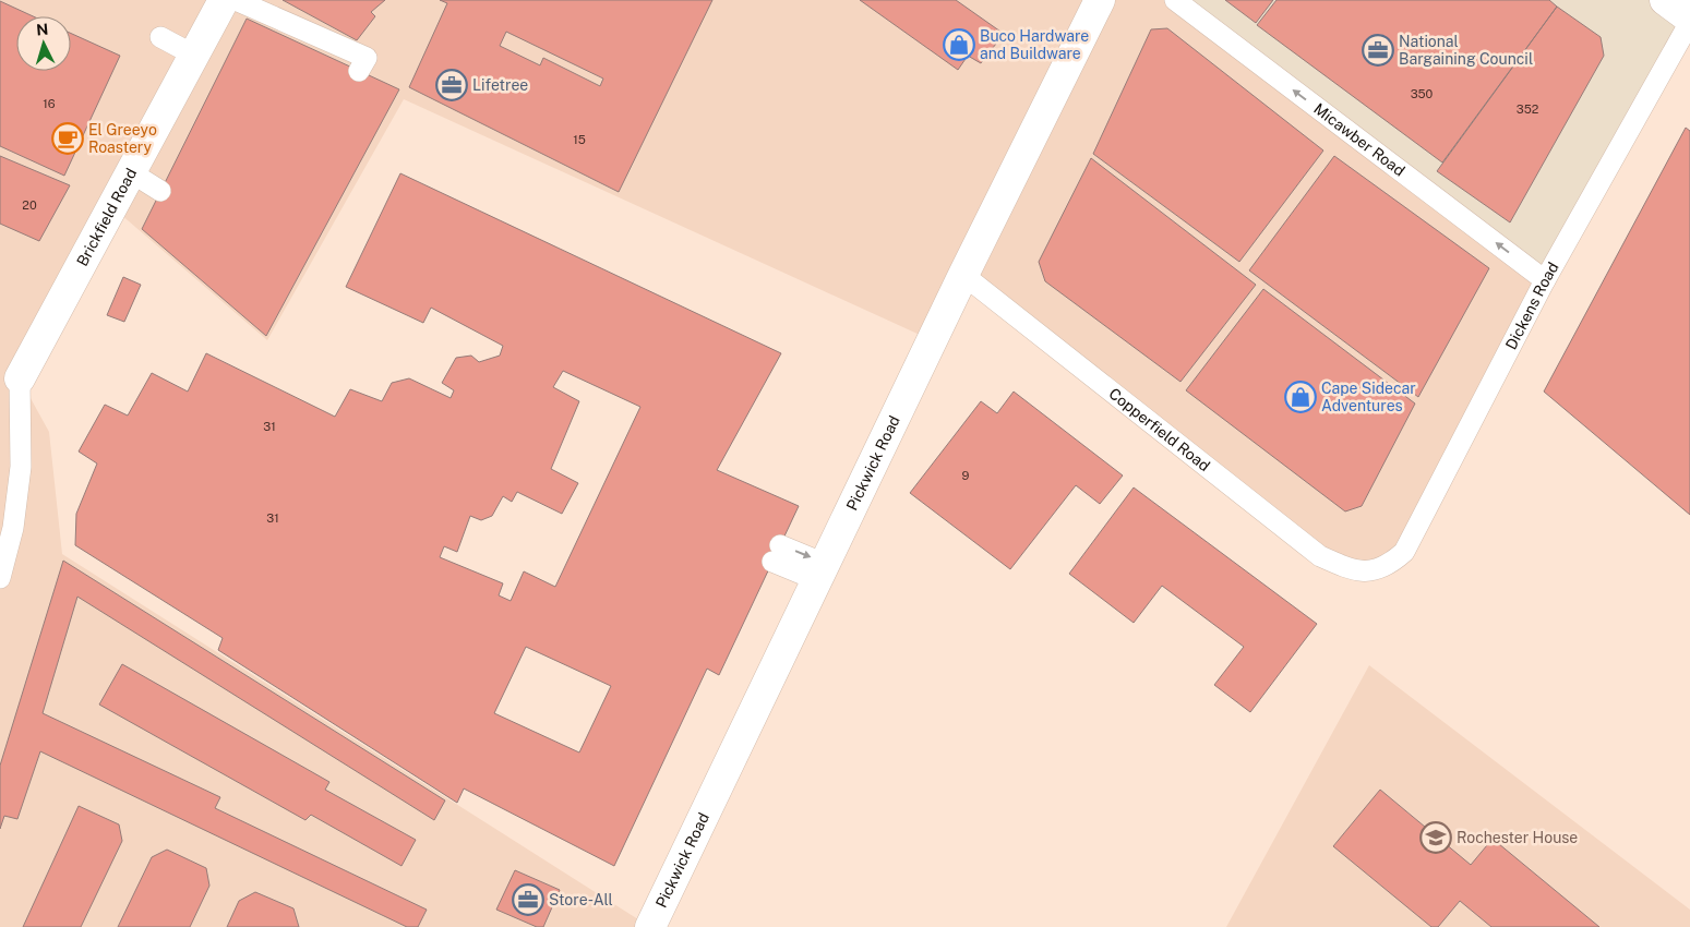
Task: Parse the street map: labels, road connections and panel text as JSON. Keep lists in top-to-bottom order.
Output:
{
  "streets": {
    "street": ["Brickfield Road", "Pickwick Road"],
    "lane": ["Micawber Road", "Dickens Road", "Copperfield Road"]
  },
  "crossings": [
    ["Micawber Road", "Dickens Road"],
    ["Dickens Road", "Copperfield Road"],
    ["Copperfield Road", "Pickwick Road"]
  ],
  "one_way": ["Micawber Road"],
  "places": {
    "shop": ["Buco Hardware and Buildware", "Cape Sidecar Adventures"],
    "office": ["National Bargaining Council", "Lifetree", "Store-All"],
    "cafe": ["El Greeyo Roastery"],
    "school or university": ["Rochester House"]
  },
  "house_numbers": [
    "350",
    "16",
    "352",
    "15",
    "20",
    "31",
    "9",
    "31"
  ],
  "north": "top"
}
